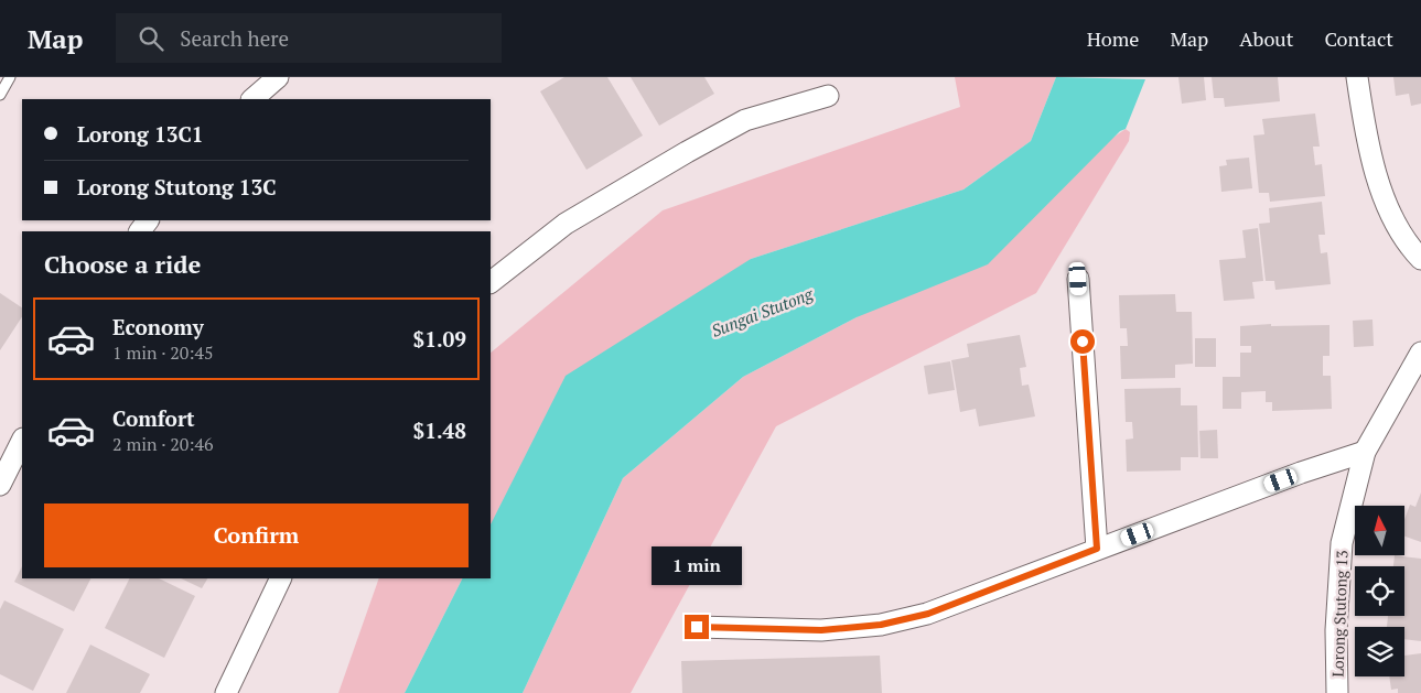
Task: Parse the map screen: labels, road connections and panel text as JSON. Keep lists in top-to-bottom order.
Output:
{
  "streets": {
    "street": ["Lorong Stutong 13"]
  },
  "water": ["Sungai Stutong"],
  "north": "top",
  "page": {
    "header": "Map",
    "search": "Search here",
    "nav": [
      "Home",
      "Map",
      "About",
      "Contact"
    ],
    "banner": ["Lorong 13C1", "Lorong Stutong 13C"],
    "heading": "Choose a ride",
    "list": [
      {
        "name": "Economy",
        "note": "1 min · 20:45",
        "value": "$1.09"
      },
      {
        "name": "Comfort",
        "note": "2 min · 20:46",
        "value": "$1.48"
      }
    ],
    "buttons": "Confirm",
    "bubble": "1 min"
  }
}
